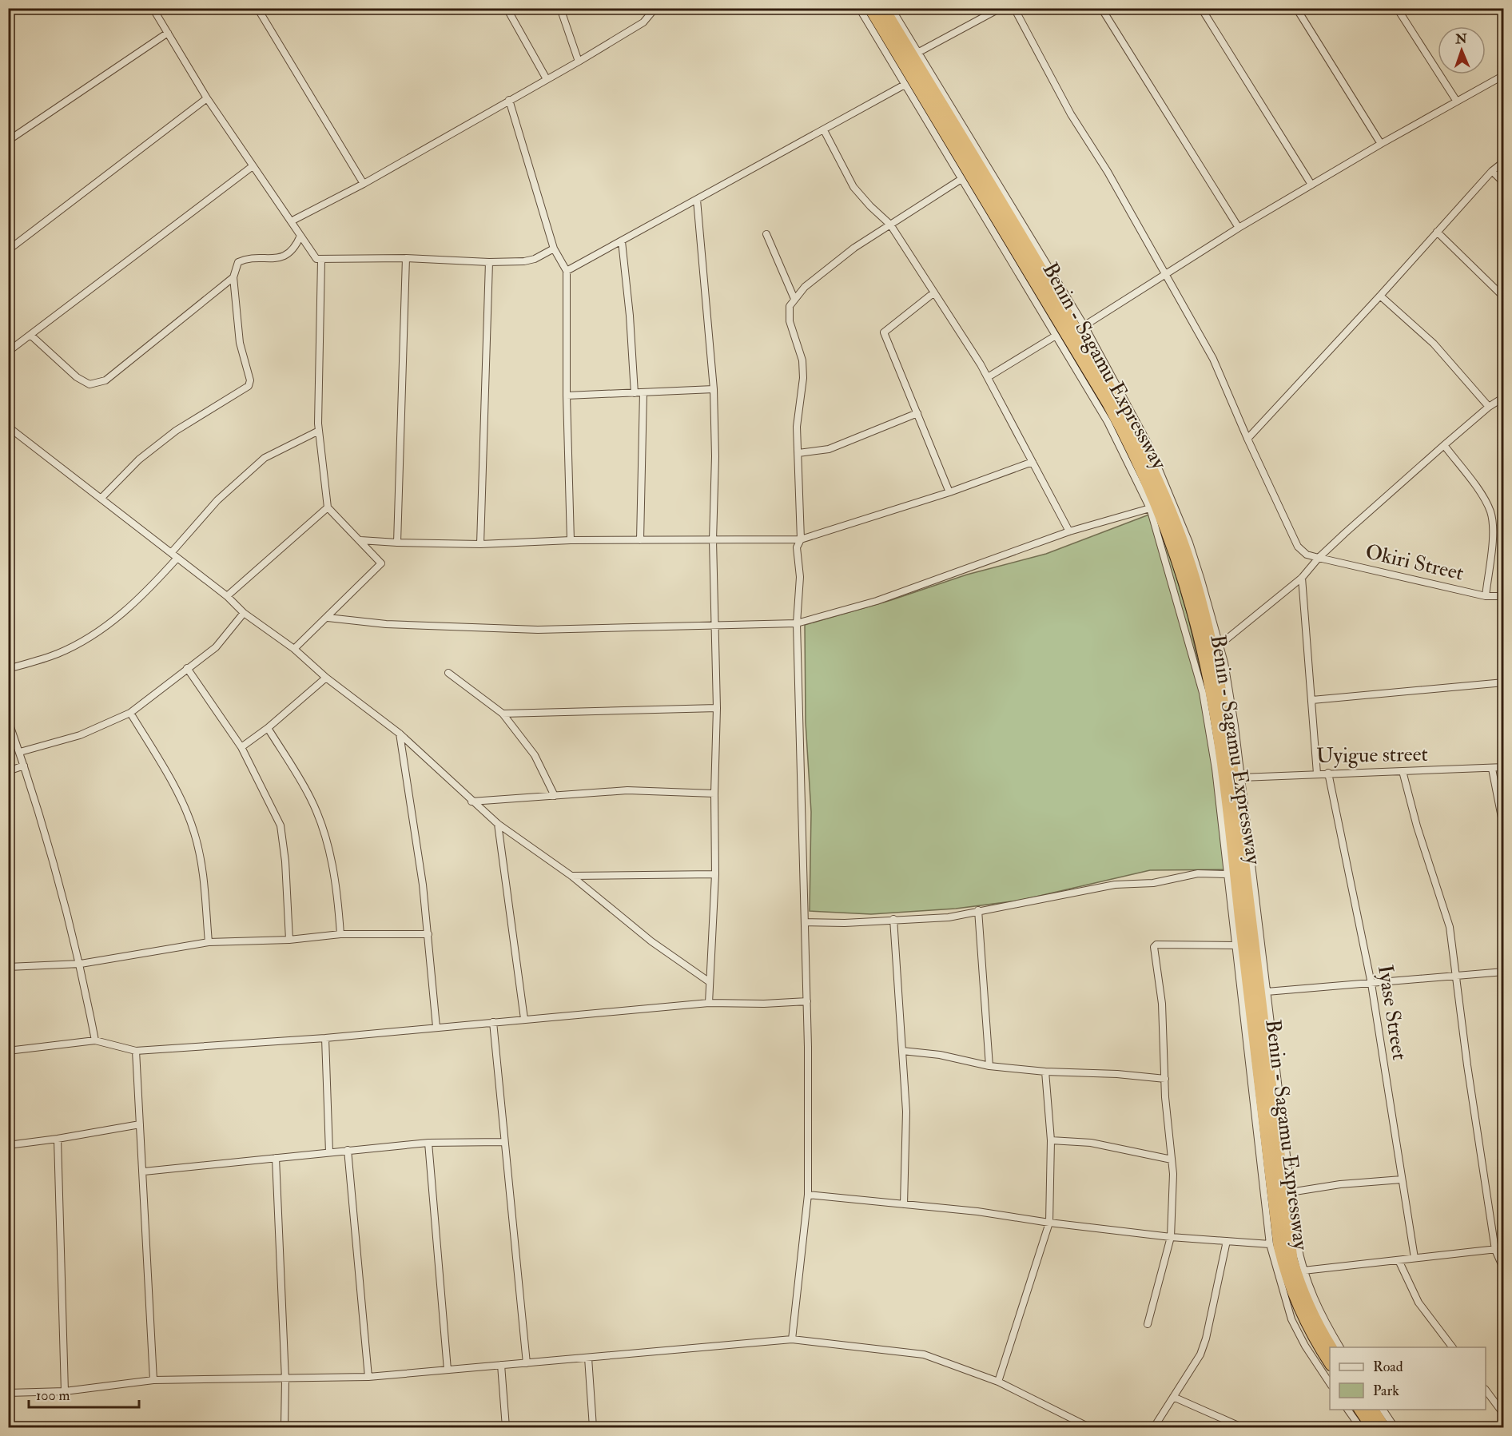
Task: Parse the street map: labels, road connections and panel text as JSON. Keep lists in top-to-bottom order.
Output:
{
  "streets": {
    "highway": ["Benin - Sagamu Expressway"],
    "street": ["Okiri Street", "Uyigue street", "Iyase Street"]
  },
  "crossings": [
    ["Uyigue street", "Iyase Street"]
  ],
  "legend": ["Road", "Park"],
  "scale_bar": "100 m",
  "north": "top"
}
